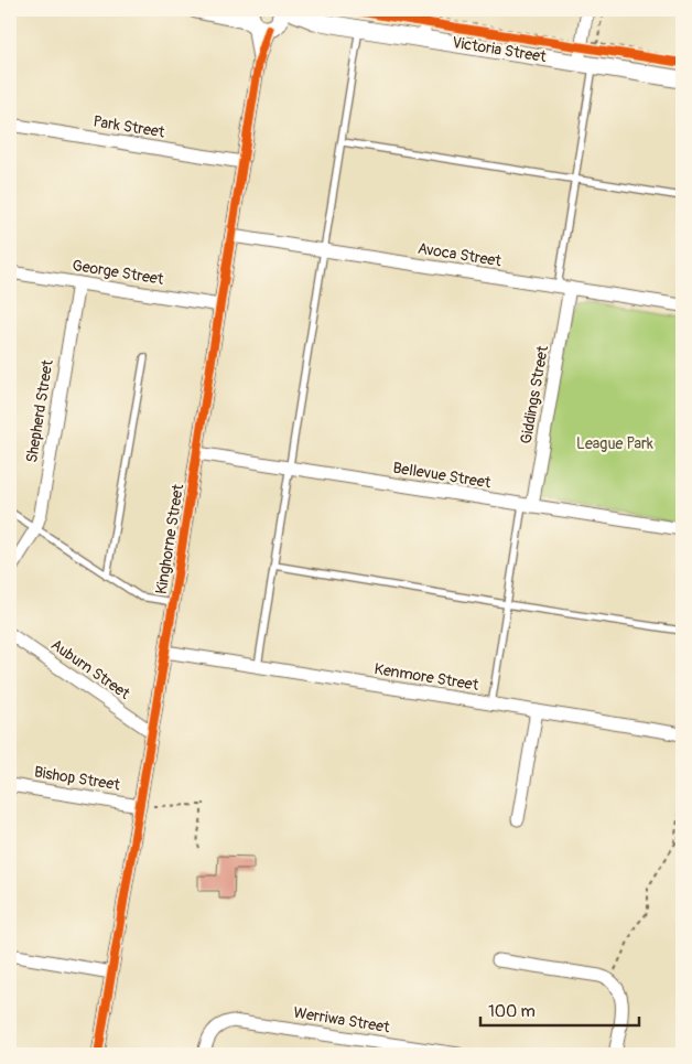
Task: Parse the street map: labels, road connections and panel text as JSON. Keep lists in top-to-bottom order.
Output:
{
  "streets": {
    "main road": ["Victoria Street"],
    "street": [
      "Park Street",
      "Avoca Street",
      "George Street",
      "Giddings Street",
      "Shepherd Street",
      "Bellevue Street",
      "Kinghorne Street",
      "Auburn Street",
      "Kenmore Street",
      "Bishop Street",
      "Werriwa Street"
    ]
  },
  "crossings": [
    ["Victoria Street", "Kinghorne Street"],
    ["Park Street", "Kinghorne Street"],
    ["Avoca Street", "Giddings Street"],
    ["Avoca Street", "Kinghorne Street"],
    ["George Street", "Shepherd Street"],
    ["George Street", "Kinghorne Street"],
    ["Giddings Street", "Bellevue Street"],
    ["Bellevue Street", "Kinghorne Street"],
    ["Kinghorne Street", "Auburn Street"],
    ["Kinghorne Street", "Kenmore Street"],
    ["Kinghorne Street", "Bishop Street"]
  ],
  "parks": ["League Park"],
  "scale_bar": "100 m"
}
